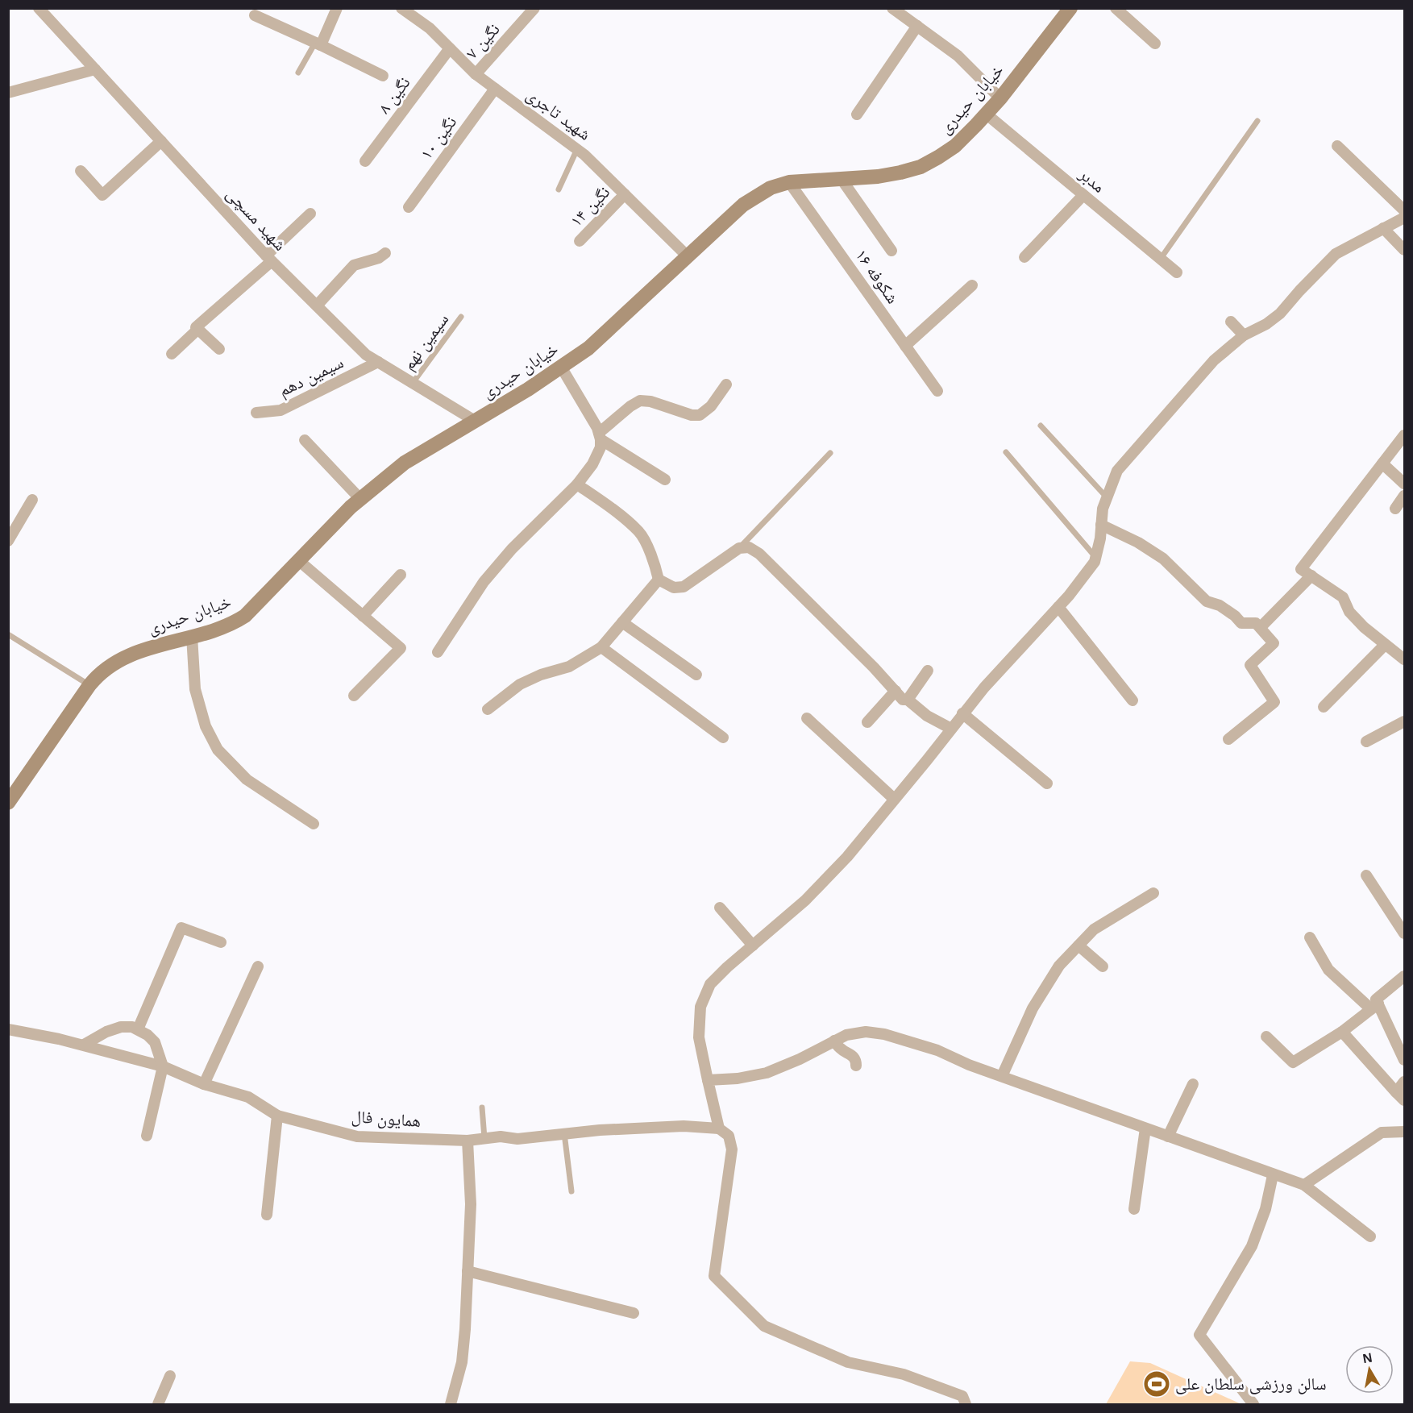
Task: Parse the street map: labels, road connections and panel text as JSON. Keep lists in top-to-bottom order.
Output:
{
  "streets": {
    "street": [
      "نگین ۷",
      "نگین ۸",
      "خیابان حیدری",
      "شهید تاجری",
      "نگین ۱۰",
      "مدبر",
      "نگین ۱۴",
      "شهید مسچی",
      "شکوفه ۱۶",
      "سیمین دهم",
      "همایون فال"
    ],
    "lane": ["سیمین نهم"]
  },
  "crossings": [
    ["نگین ۷", "شهید تاجری"],
    ["نگین ۸", "شهید تاجری"],
    ["خیابان حیدری", "شهید تاجری"],
    ["خیابان حیدری", "مدبر"],
    ["خیابان حیدری", "شهید مسچی"],
    ["خیابان حیدری", "شکوفه ۱۶"],
    ["شهید تاجری", "نگین ۱۰"],
    ["شهید تاجری", "نگین ۱۴"],
    ["شهید مسچی", "سیمین نهم"],
    ["شهید مسچی", "سیمین دهم"]
  ],
  "places": {
    "sports": ["سالن ورزشی سلطان علی"]
  },
  "north": "top"
}
